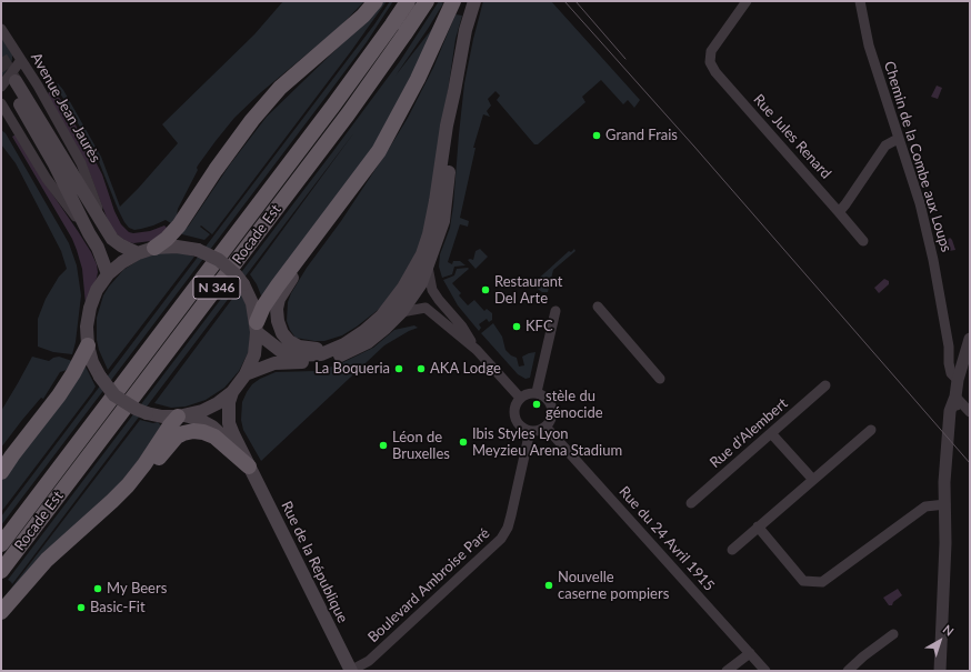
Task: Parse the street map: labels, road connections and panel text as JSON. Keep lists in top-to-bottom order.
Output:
{
  "streets": {
    "highway": ["Rocade Est", "N 346"],
    "main road": ["Avenue Jean Jaurès", "Rue de la République"],
    "street": [
      "Rue Jules Renard",
      "Chemin de la Combe aux Loups",
      "Rue d'Alembert",
      "Rue du 24 Avril 1915",
      "Boulevard Ambroise Paré"
    ]
  },
  "crossings": [
    ["Rue du 24 Avril 1915", "Boulevard Ambroise Paré"],
    ["Rue de la République", "Boulevard Ambroise Paré"]
  ],
  "places": [
    "Grand Frais",
    "Restaurant Del Arte",
    "KFC",
    "La Boqueria",
    "AKA Lodge",
    "stèle du génocide",
    "Ibis Styles Lyon Meyzieu Arena Stadium",
    "Léon de Bruxelles",
    "Nouvelle caserne pompiers",
    "My Beers",
    "Basic-Fit"
  ],
  "north": "top right"
}
